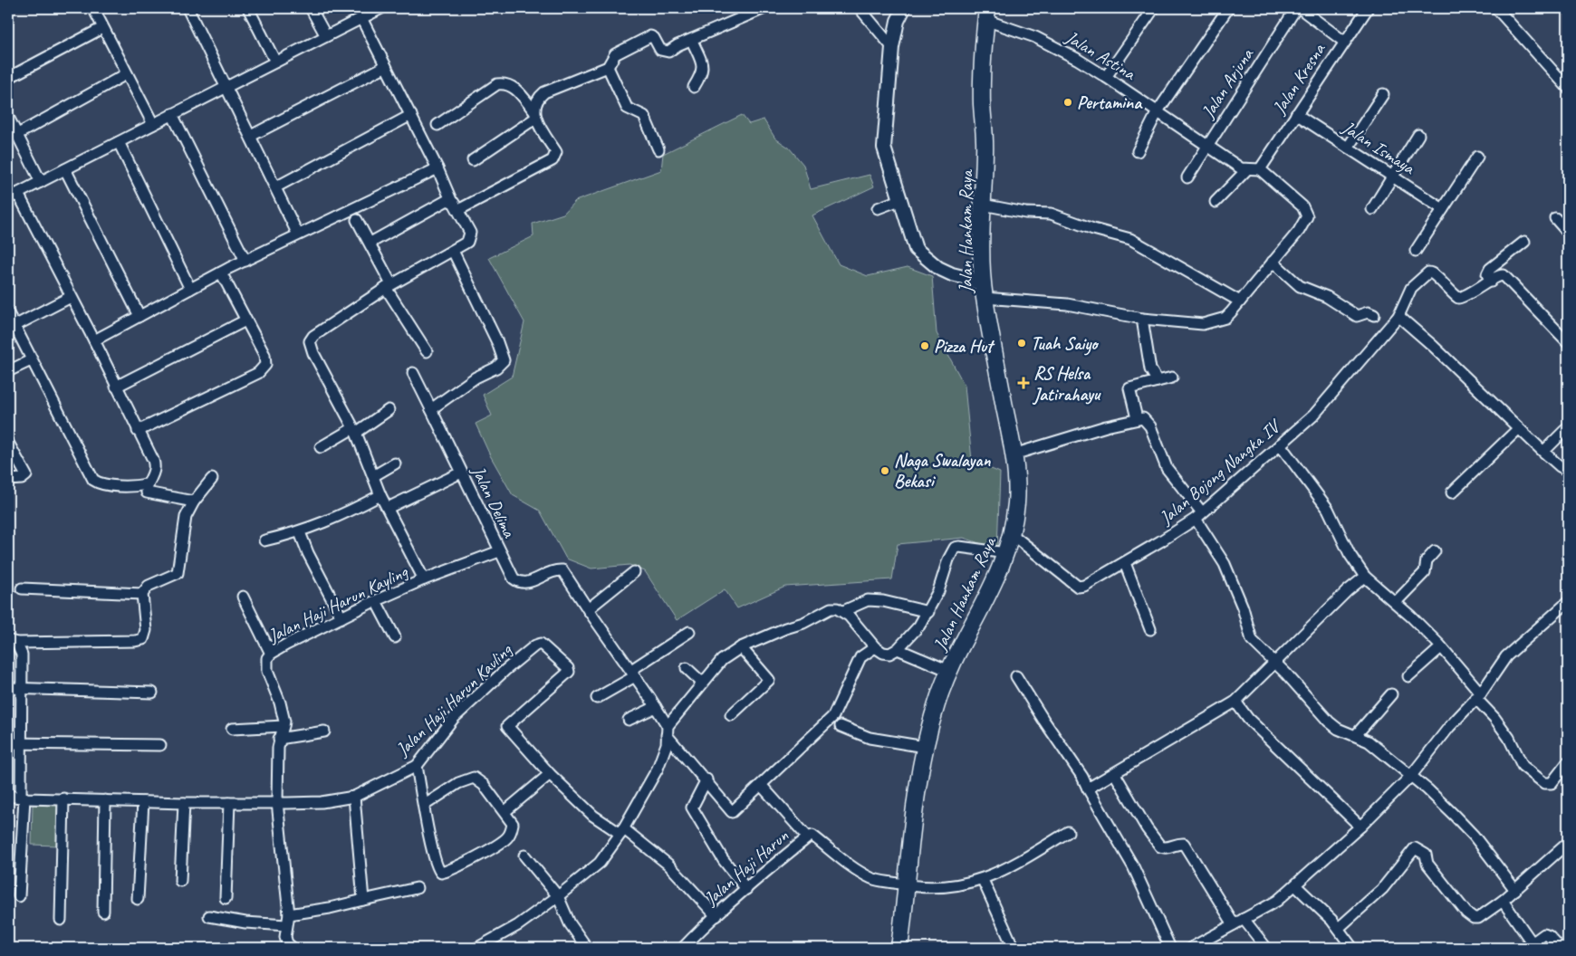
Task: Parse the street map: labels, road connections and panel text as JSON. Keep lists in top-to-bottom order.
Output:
{
  "streets": {
    "main road": ["Jalan Hankam Raya"],
    "street": [
      "Jalan Astina",
      "Jalan Kresna",
      "Jalan Arjuna",
      "Jalan Ismaya",
      "Jalan Bojong Nangka IV",
      "Jalan Delima",
      "Jalan Haji Harun Kayling",
      "Jalan Haji Harun Kavling",
      "Jalan Haji Harun"
    ]
  },
  "crossings": [
    ["Jalan Astina", "Jalan Kresna"],
    ["Jalan Astina", "Jalan Arjuna"],
    ["Jalan Astina", "Jalan Hankam Raya"],
    ["Jalan Kresna", "Jalan Ismaya"],
    ["Jalan Hankam Raya", "Jalan Bojong Nangka IV"],
    ["Jalan Hankam Raya", "Jalan Haji Harun"],
    ["Jalan Delima", "Jalan Haji Harun Kayling"],
    ["Jalan Haji Harun Kayling", "Jalan Haji Harun Kavling"],
    ["Jalan Haji Harun Kavling", "Jalan Haji Harun"]
  ],
  "places": {
    "other": [
      "Pertamina",
      "Tuah Saiyo",
      "Pizza Hut",
      "Naga Swalayan Bekasi"
    ],
    "health": ["RS Helsa Jatirahayu"]
  }
}
